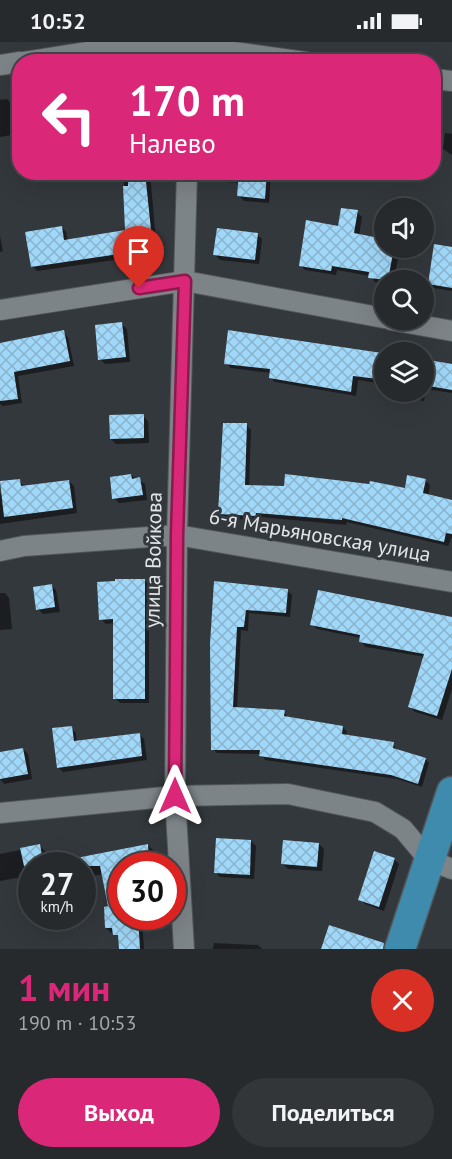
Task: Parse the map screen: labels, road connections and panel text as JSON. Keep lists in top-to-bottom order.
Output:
{
  "streets": {
    "street": ["6-я Марьяновская улица", "улица Войкова"]
  },
  "crossings": [
    ["6-я Марьяновская улица", "улица Войкова"]
  ],
  "page": {
    "status": "10:52",
    "turn": ["170 m", "Налево"],
    "speed": "27 km/h",
    "limit": "30",
    "heading": ["1 мин", "190 m · 10:53"],
    "buttons": ["Выход", "Поделиться"]
  }
}
